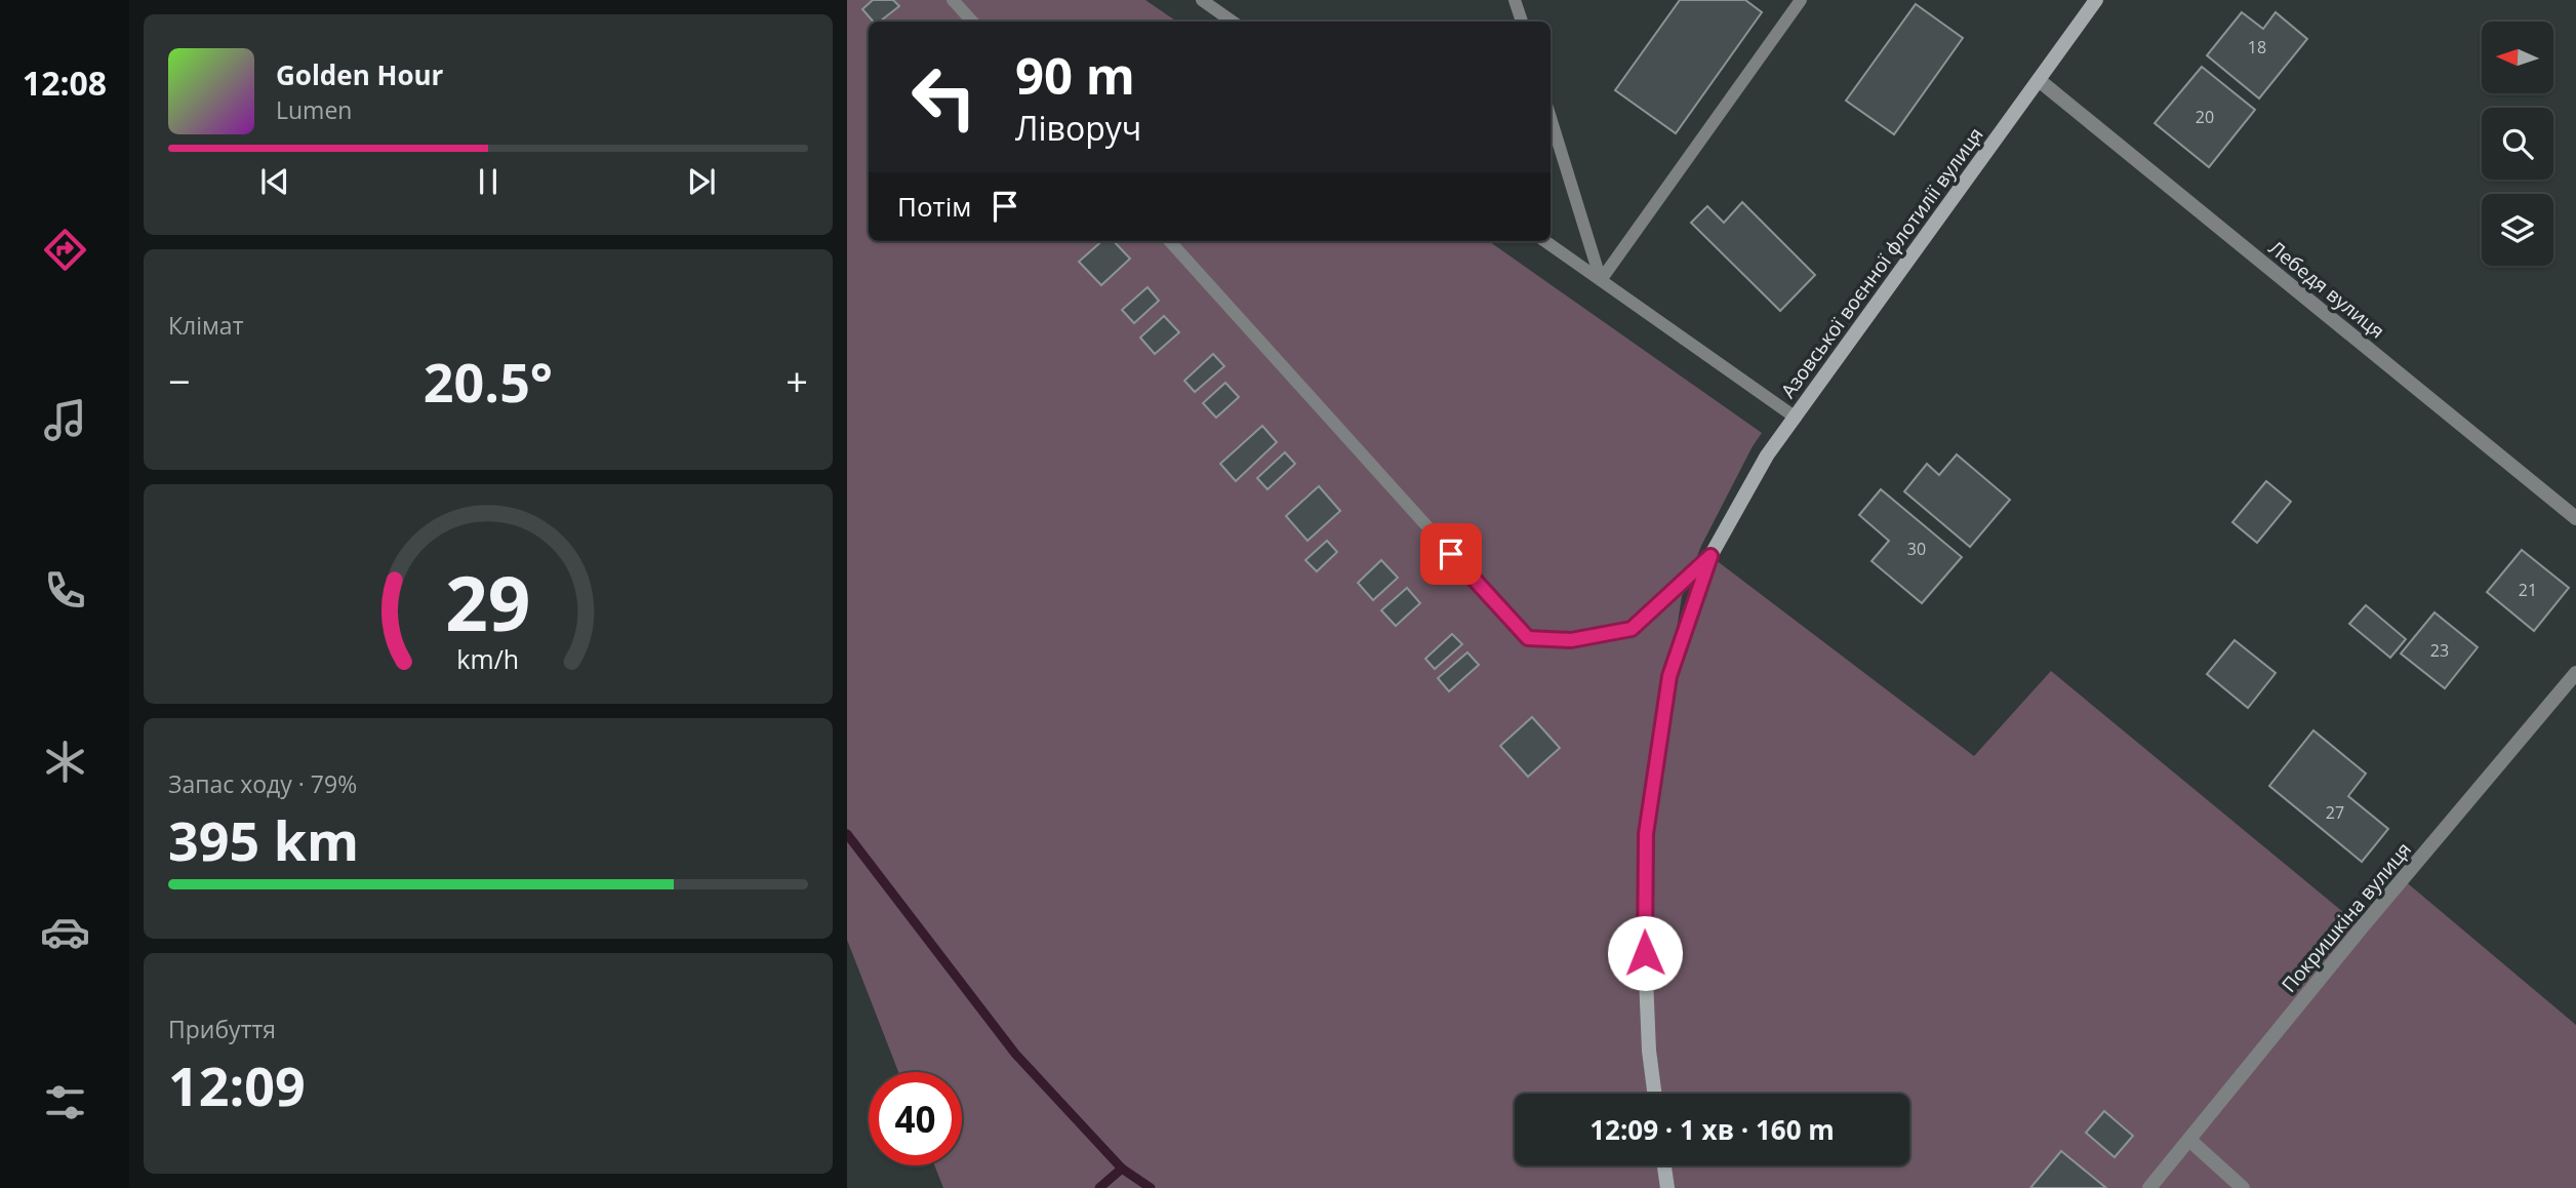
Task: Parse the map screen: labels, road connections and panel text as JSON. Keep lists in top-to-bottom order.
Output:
{
  "streets": {
    "street": ["Азовської воєнної флотилії вулиця", "Лебедя вулиця", "Покришкіна вулиця"]
  },
  "crossings": [
    ["Азовської воєнної флотилії вулиця", "Лебедя вулиця"]
  ],
  "house_numbers": [
    "18",
    "20",
    "30",
    "21",
    "23",
    "27"
  ],
  "north": "left",
  "page": {
    "tabs": "12:08",
    "turn": ["90 m", "Ліворуч"],
    "song": ["Golden Hour", "Lumen"],
    "then": "Потім",
    "tile": [
      "Клімат",
      ["Запас ходу · 79%", "395 km"],
      ["Прибуття", "12:09"]
    ],
    "heat": ["−", "20.5°", "+"],
    "limit": "40",
    "trip": "12:09 · 1 хв · 160 m",
    "gauge": ["29", "km/h"]
  }
}
